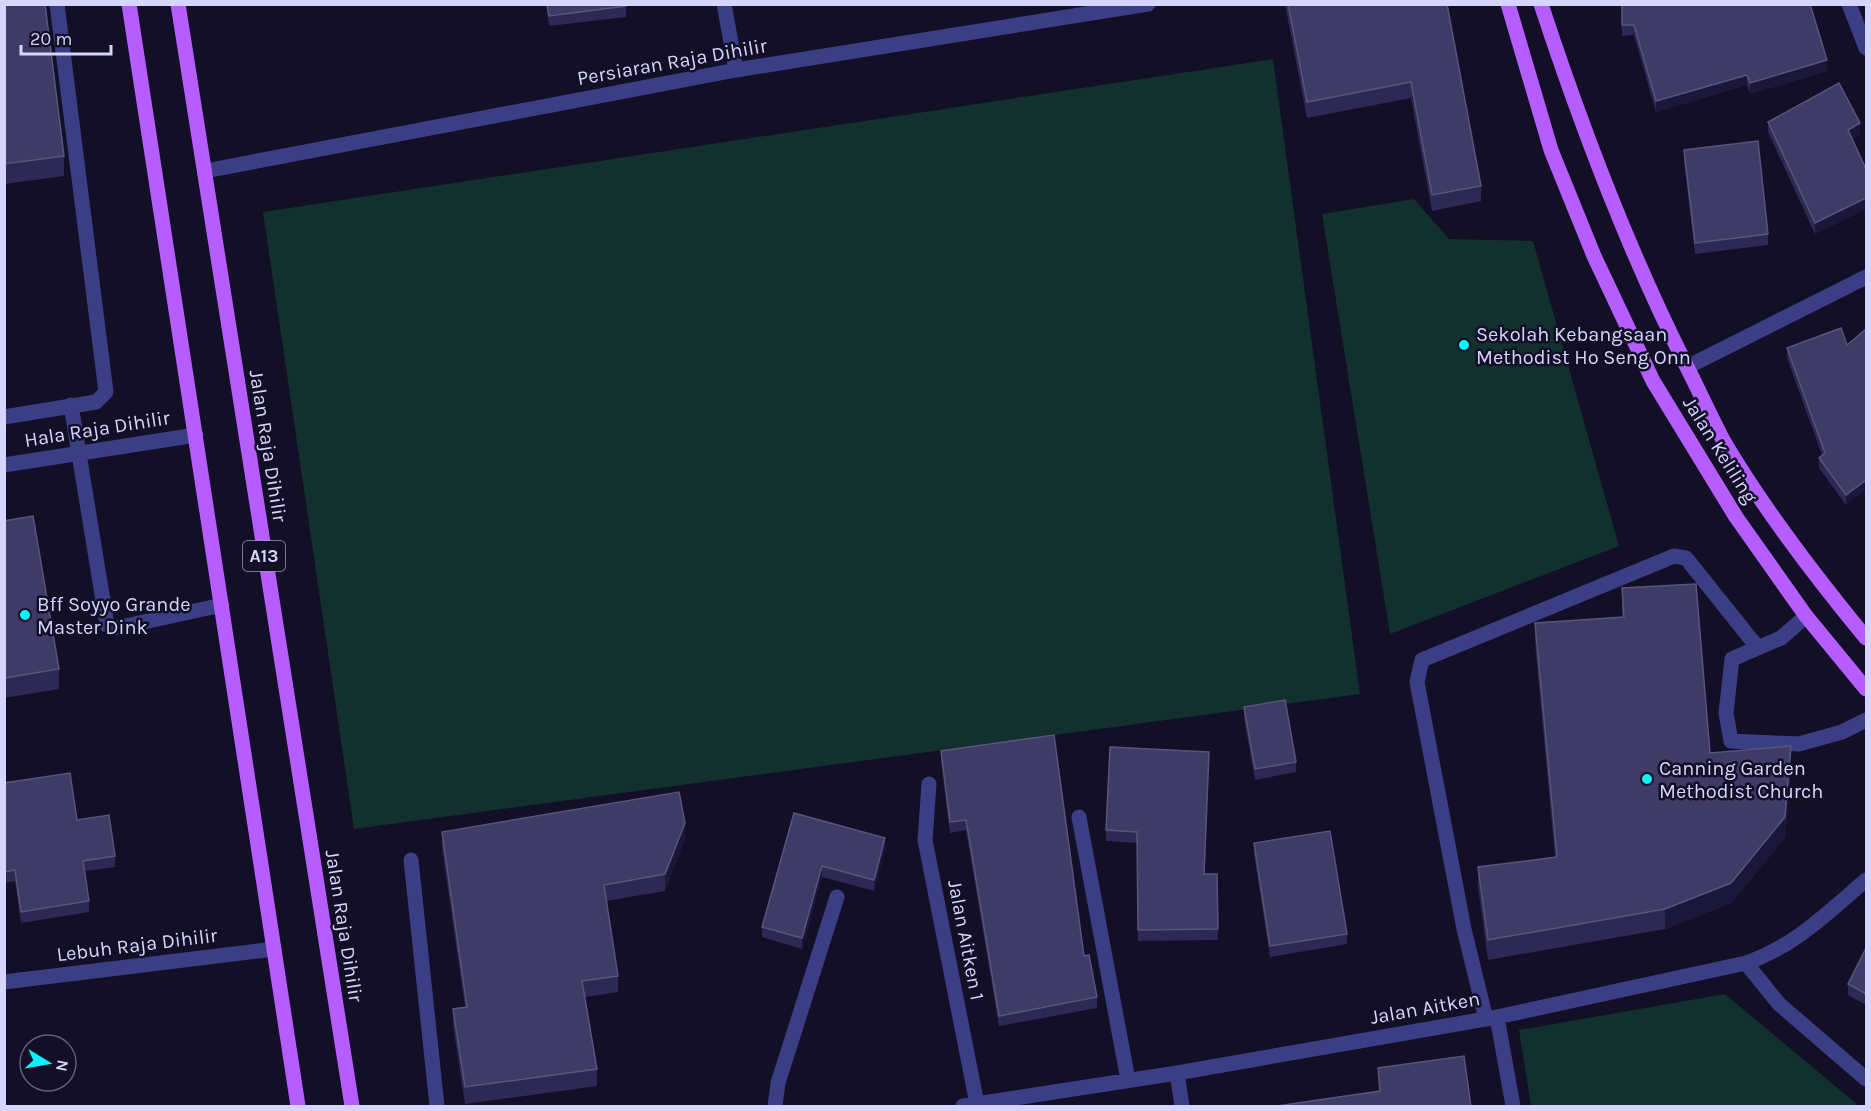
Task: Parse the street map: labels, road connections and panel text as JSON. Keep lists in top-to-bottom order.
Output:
{
  "streets": {
    "main road": ["Jalan Raja Dihilir", "Jalan Keliling", "A13"],
    "street": [
      "Persiaran Raja Dihilir",
      "Hala Raja Dihilir",
      "Jalan Aitken 1",
      "Lebuh Raja Dihilir",
      "Jalan Aitken"
    ]
  },
  "crossings": [
    ["Persiaran Raja Dihilir", "Jalan Raja Dihilir"],
    ["Hala Raja Dihilir", "A13"],
    ["A13", "Lebuh Raja Dihilir"],
    ["Jalan Aitken 1", "Jalan Aitken"]
  ],
  "places": ["Sekolah Kebangsaan Methodist Ho Seng Onn", "Bff Soyyo Grande Master Dink", "Canning Garden Methodist Church"],
  "scale_bar": "20 m",
  "north": "right"
}
